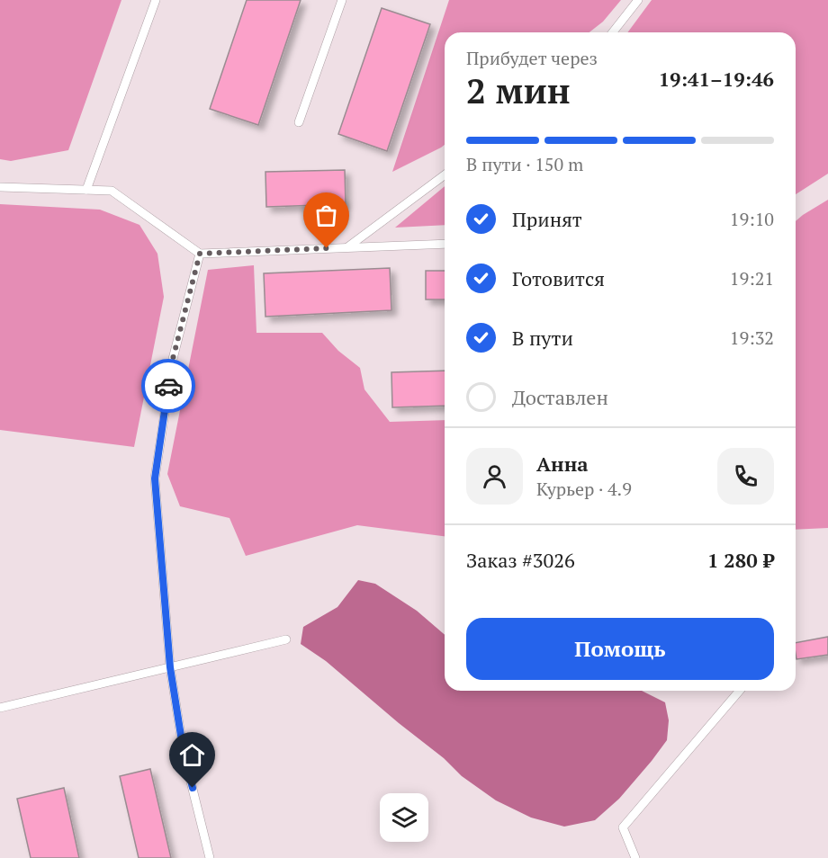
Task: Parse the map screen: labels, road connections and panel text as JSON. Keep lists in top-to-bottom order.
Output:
{
  "page": {
    "heading": ["2 мин", "Прибудет через", "19:41–19:46"],
    "panel": [
      "Анна",
      "Курьер · 4.9",
      "Заказ #3026",
      "1 280 ₽"
    ],
    "bar": "В пути · 150 m",
    "list": [
      ["Принят", "19:10"],
      ["Готовится", "19:21"],
      ["В пути", "19:32"],
      "Доставлен"
    ],
    "buttons": "Помощь"
  }
}
